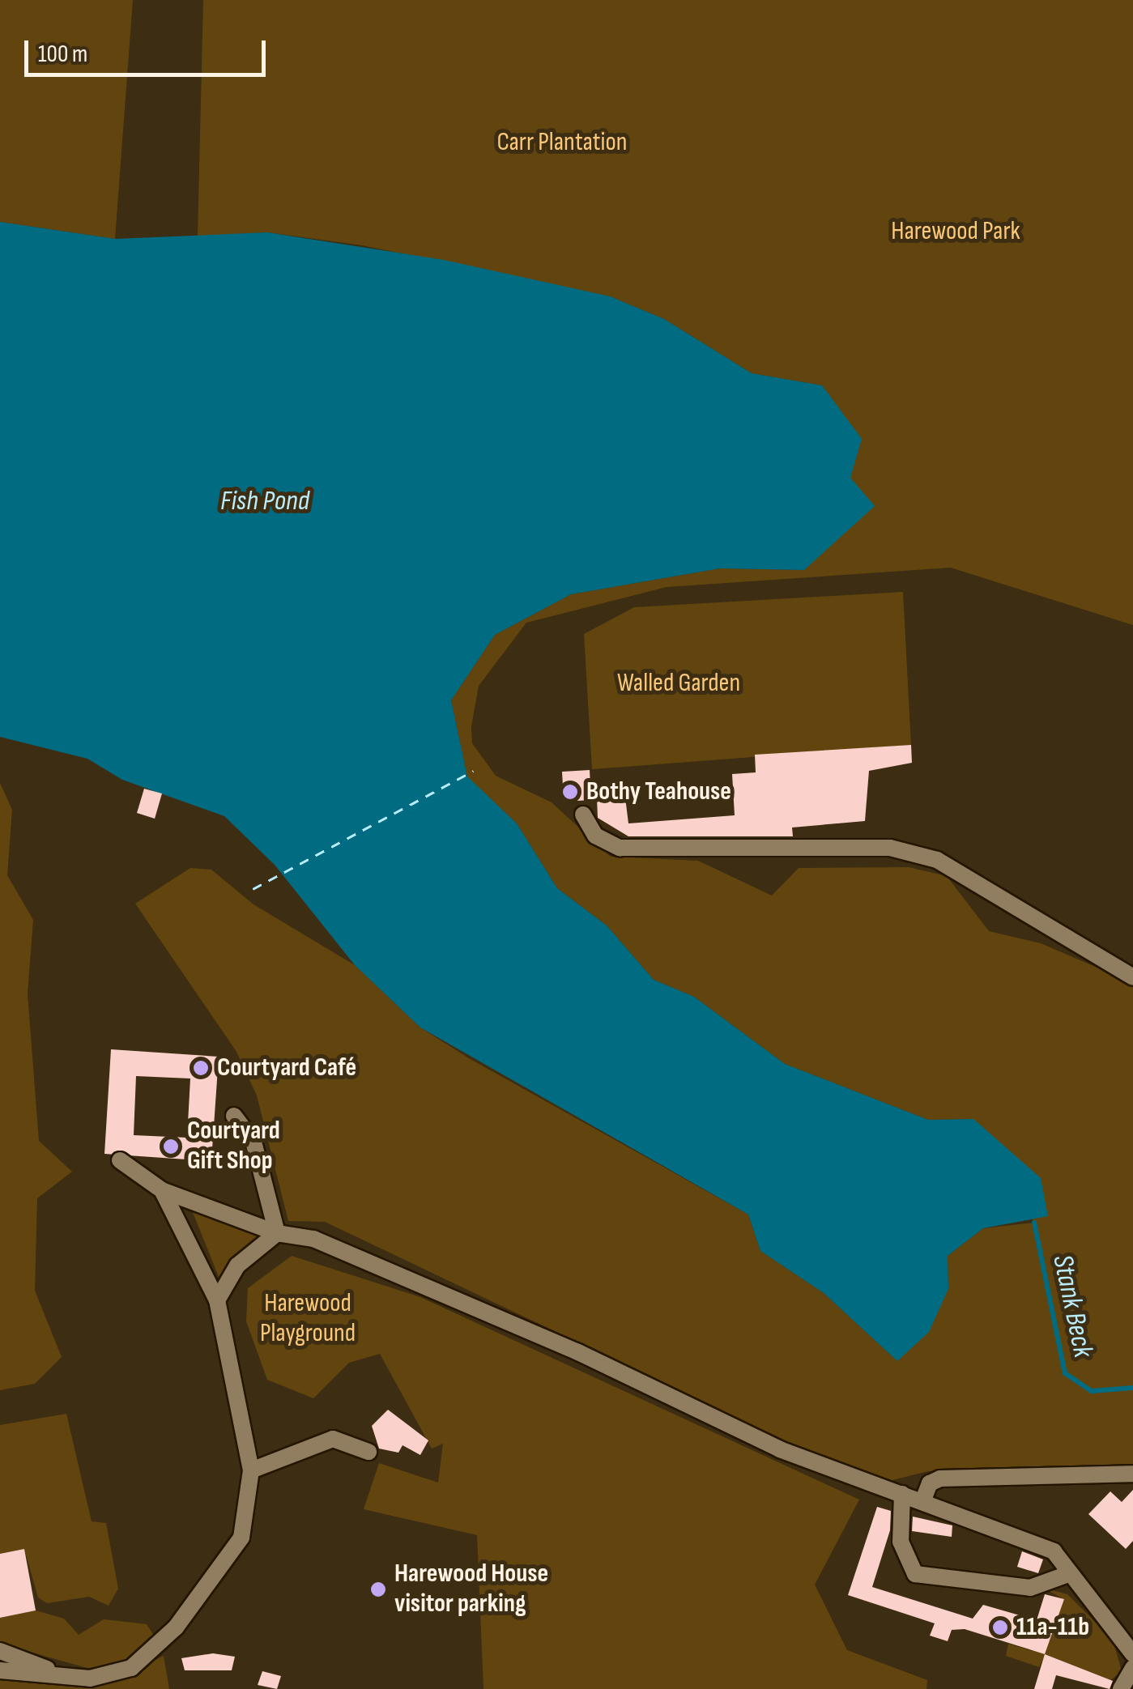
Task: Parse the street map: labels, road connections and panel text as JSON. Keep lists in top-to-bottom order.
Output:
{
  "water": ["Fish Pond", "Stank Beck"],
  "parks": [
    "Carr Plantation",
    "Harewood Park",
    "Walled Garden",
    "Harewood Playground"
  ],
  "places": [
    "Bothy Teahouse",
    "Courtyard Café",
    "Courtyard Gift Shop",
    "Harewood House visitor parking",
    "11a-11b"
  ],
  "scale_bar": "100 m"
}
